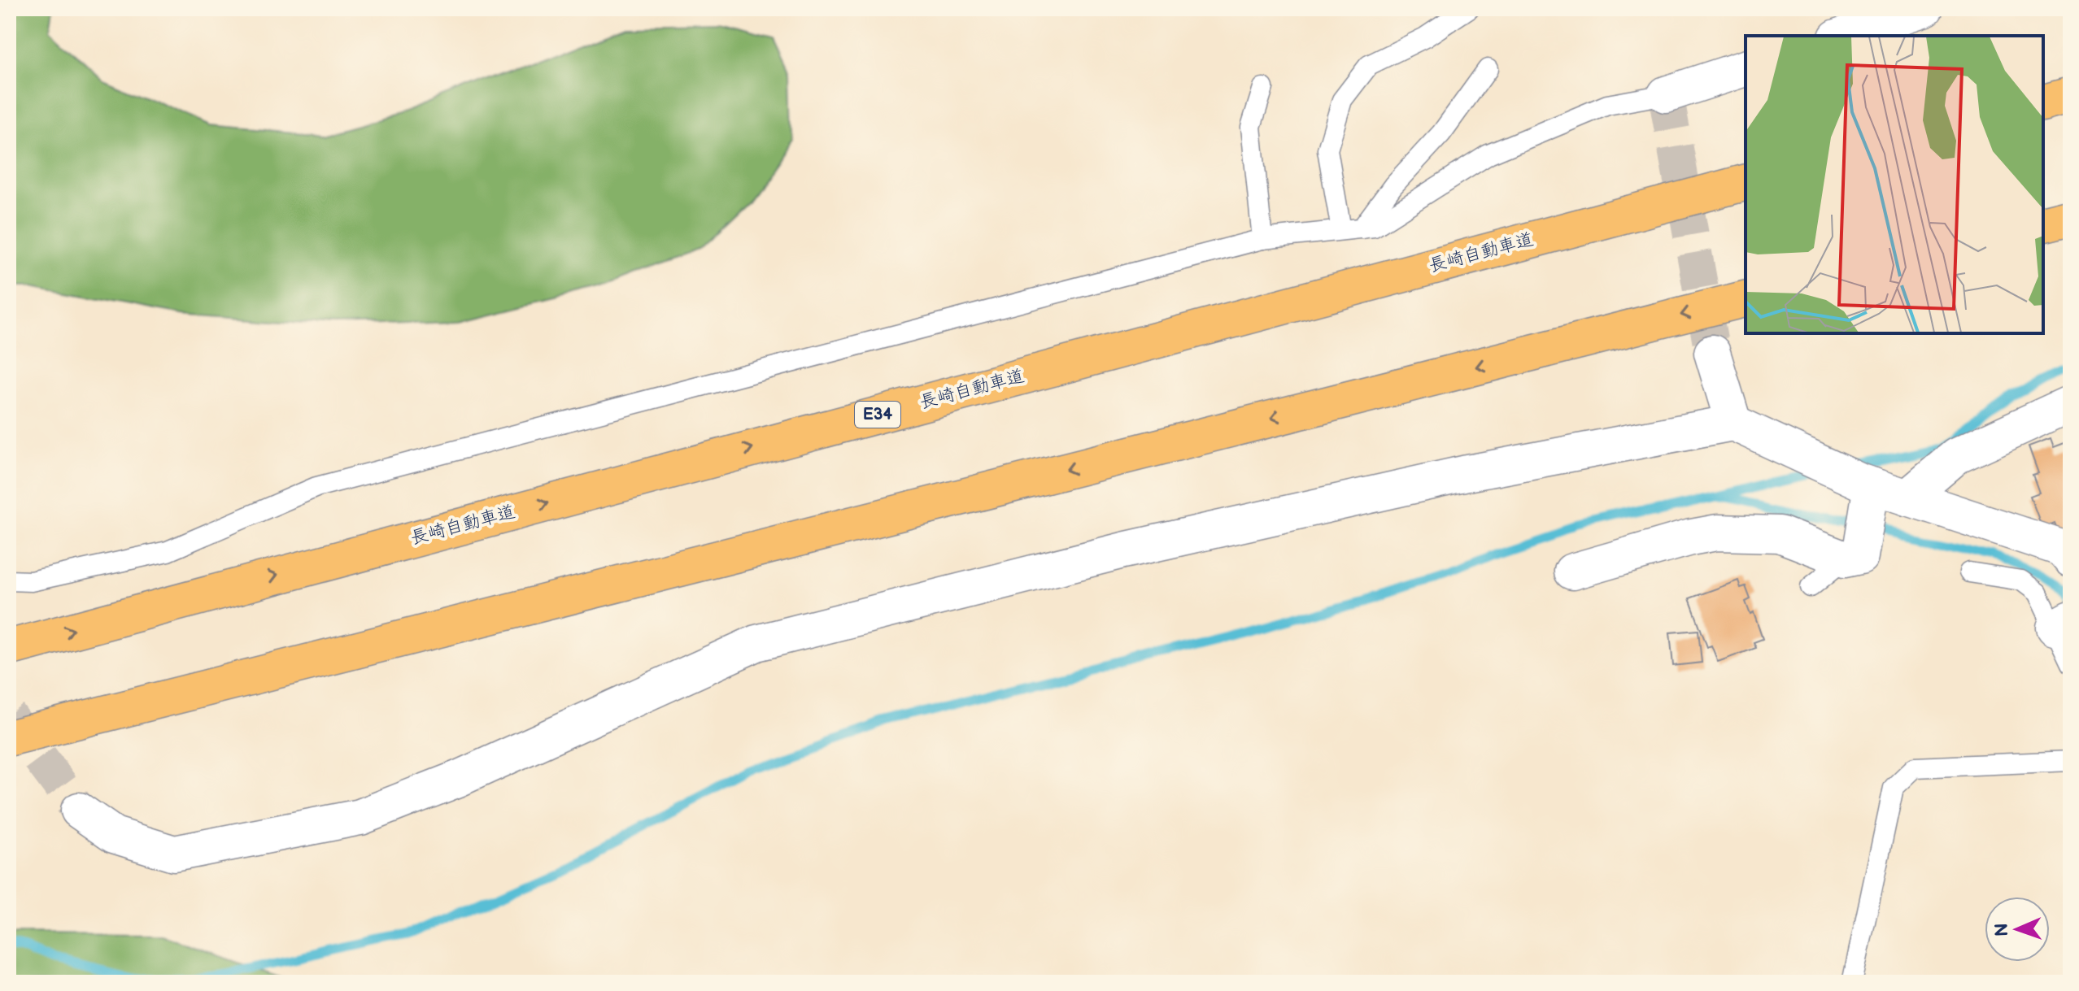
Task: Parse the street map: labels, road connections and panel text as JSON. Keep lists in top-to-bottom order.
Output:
{
  "streets": {
    "highway": ["長崎自動車道", "E34"]
  },
  "north": "left"
}
